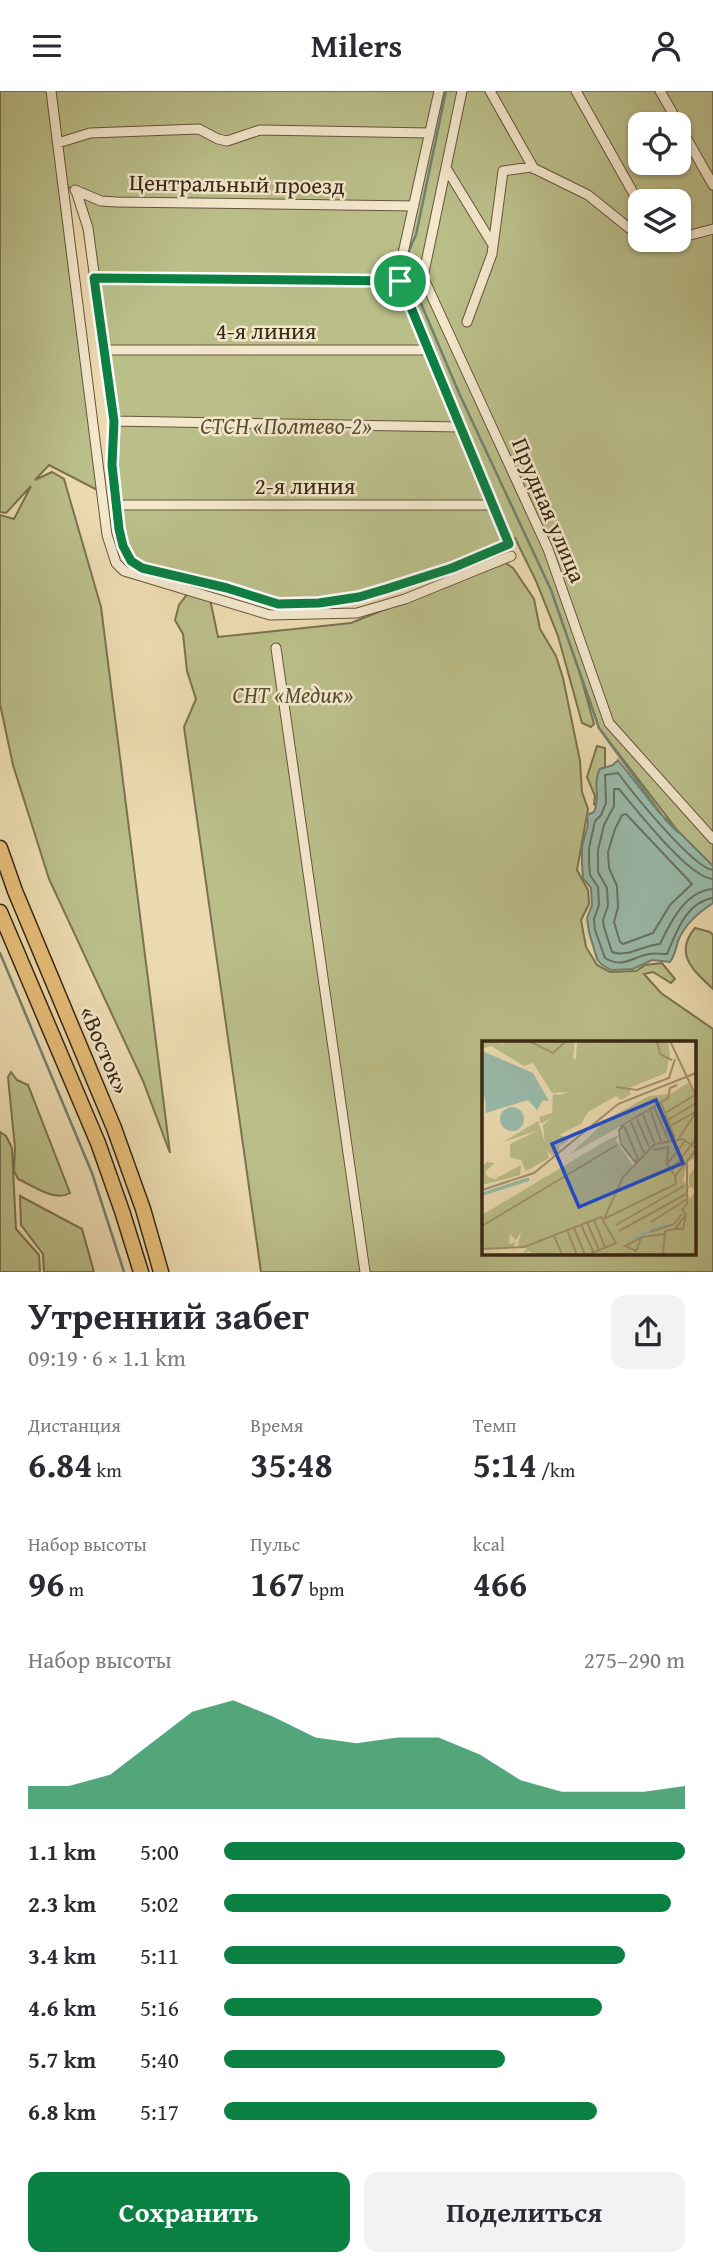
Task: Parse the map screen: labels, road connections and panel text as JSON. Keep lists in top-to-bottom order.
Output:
{
  "streets": {
    "highway": ["«Восток»"],
    "street": [
      "Центральный проезд",
      "4-я линия",
      "2-я линия",
      "Прудная улица"
    ]
  },
  "parks": ["СТСН «Полтево-2»", "СНТ «Медик»"],
  "page": {
    "header": "Milers",
    "heading": ["Утренний забег", "09:19 · 6 × 1.1 km"],
    "stats": [
      ["Дистанция", "6.84 km"],
      ["Время", "35:48"],
      ["Темп", "5:14 /km"],
      ["Набор высоты", "96 m"],
      ["Пульс", "167 bpm"],
      ["kcal", "466"]
    ],
    "chart": ["Набор высоты", "275–290 m"],
    "list": [
      {
        "name": "1.1 km",
        "note": "5:00"
      },
      {
        "name": "2.3 km",
        "note": "5:02"
      },
      {
        "name": "3.4 km",
        "note": "5:11"
      },
      {
        "name": "4.6 km",
        "note": "5:16"
      },
      {
        "name": "5.7 km",
        "note": "5:40"
      },
      {
        "name": "6.8 km",
        "note": "5:17"
      }
    ],
    "buttons": ["Сохранить", "Поделиться"]
  }
}
